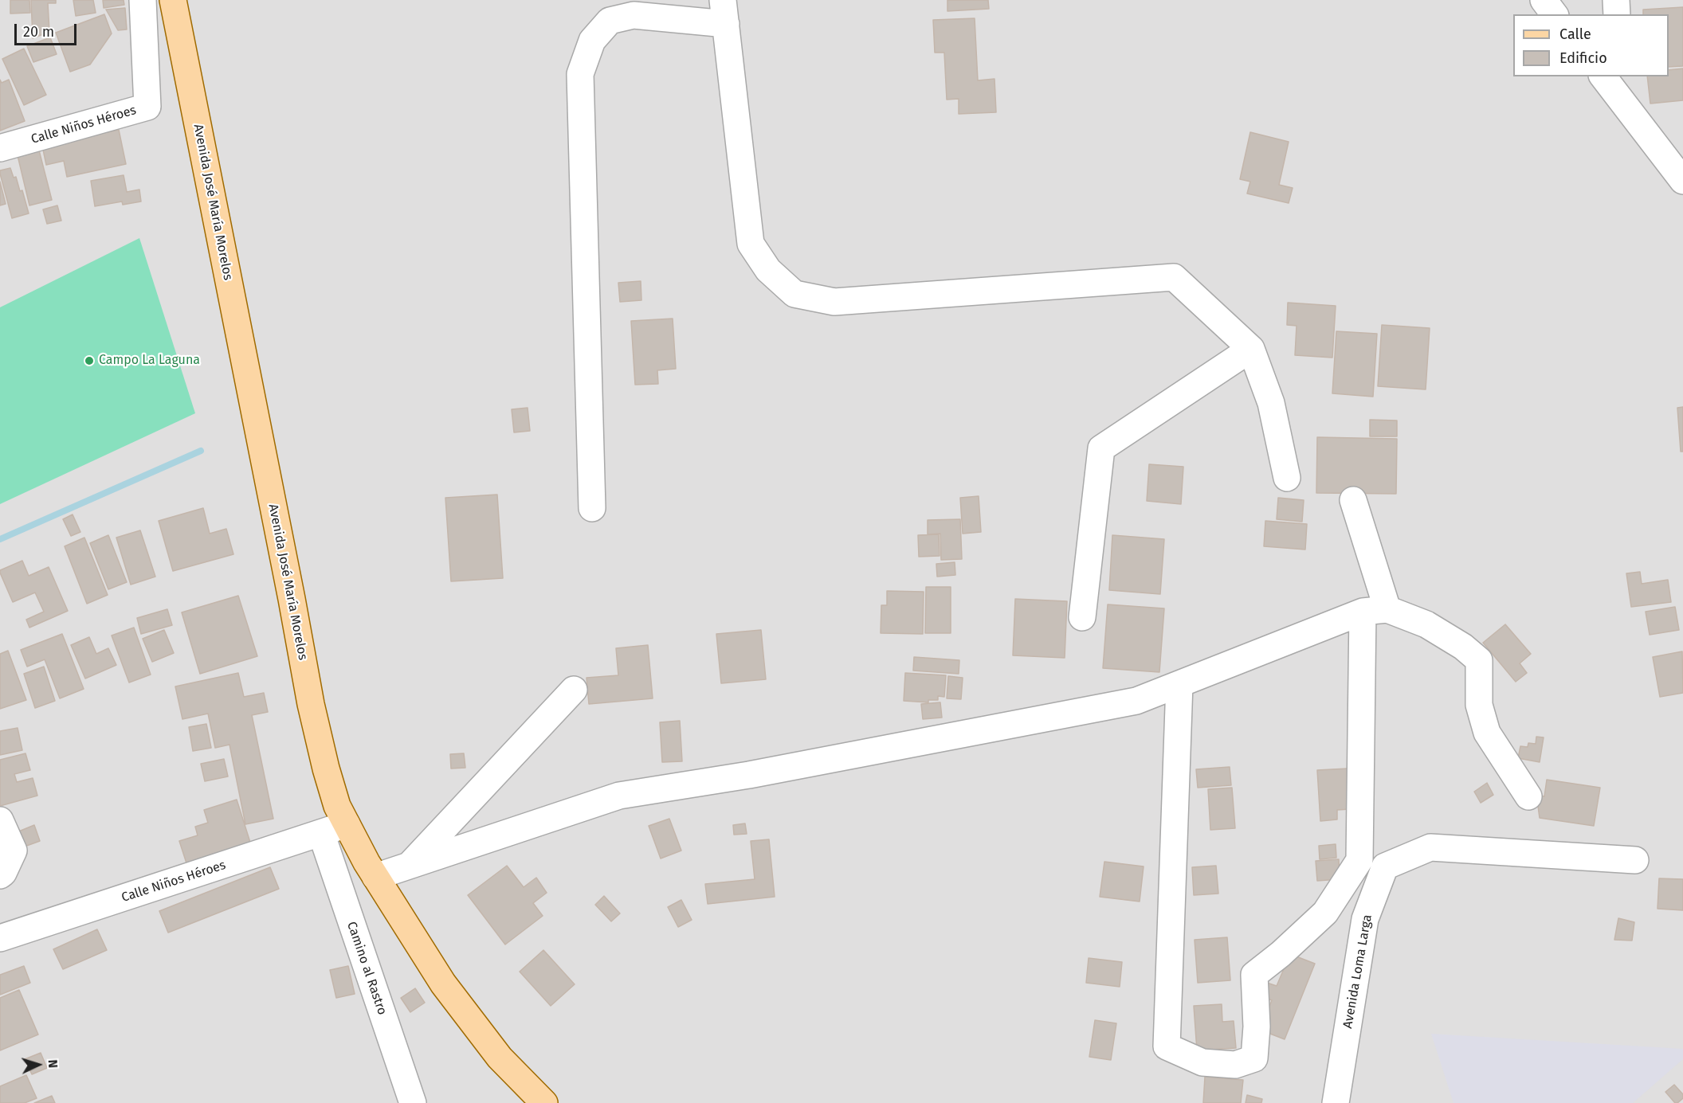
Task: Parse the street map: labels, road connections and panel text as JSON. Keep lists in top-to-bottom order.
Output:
{
  "streets": {
    "main road": ["Avenida José María Morelos"],
    "street": ["Calle Niños Héroes", "Camino al Rastro", "Avenida Loma Larga"]
  },
  "crossings": [
    ["Calle Niños Héroes", "Avenida José María Morelos"],
    ["Calle Niños Héroes", "Camino al Rastro"]
  ],
  "places": ["Campo La Laguna"],
  "legend": ["Calle", "Edificio"],
  "scale_bar": "20 m",
  "north": "right"
}
